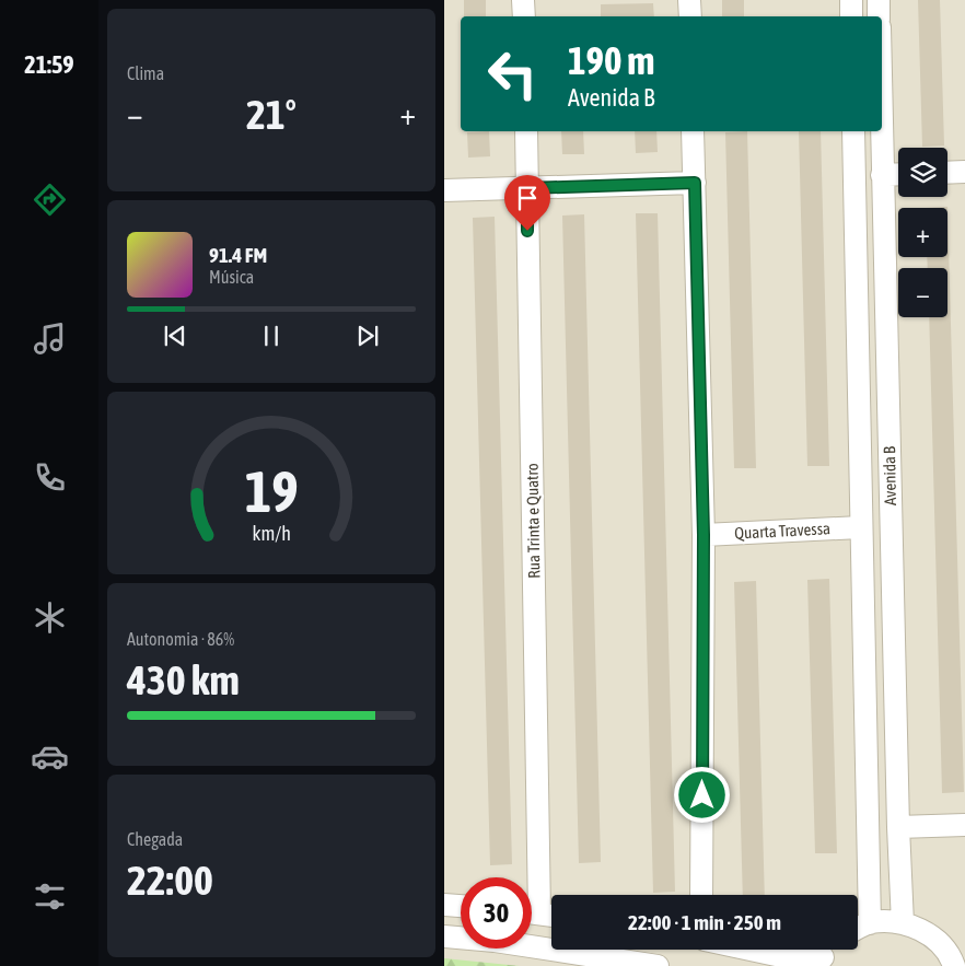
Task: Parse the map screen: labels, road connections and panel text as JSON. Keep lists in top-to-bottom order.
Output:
{
  "streets": {
    "street": ["Avenida B", "Rua Trinta e Quatro", "Quarta Travessa"]
  },
  "crossings": [
    ["Avenida B", "Quarta Travessa"]
  ],
  "page": {
    "tabs": "21:59",
    "tile": [
      "Clima",
      ["Autonomia · 86%", "430 km"],
      ["Chegada", "22:00"]
    ],
    "turn": ["190 m", "Avenida B"],
    "heat": ["−", "21°", "+"],
    "map_buttons": ["+", "−"],
    "song": ["91.4 FM", "Música"],
    "limit": "30",
    "trip": "22:00 · 1 min · 250 m",
    "gauge": ["19", "km/h"]
  }
}
